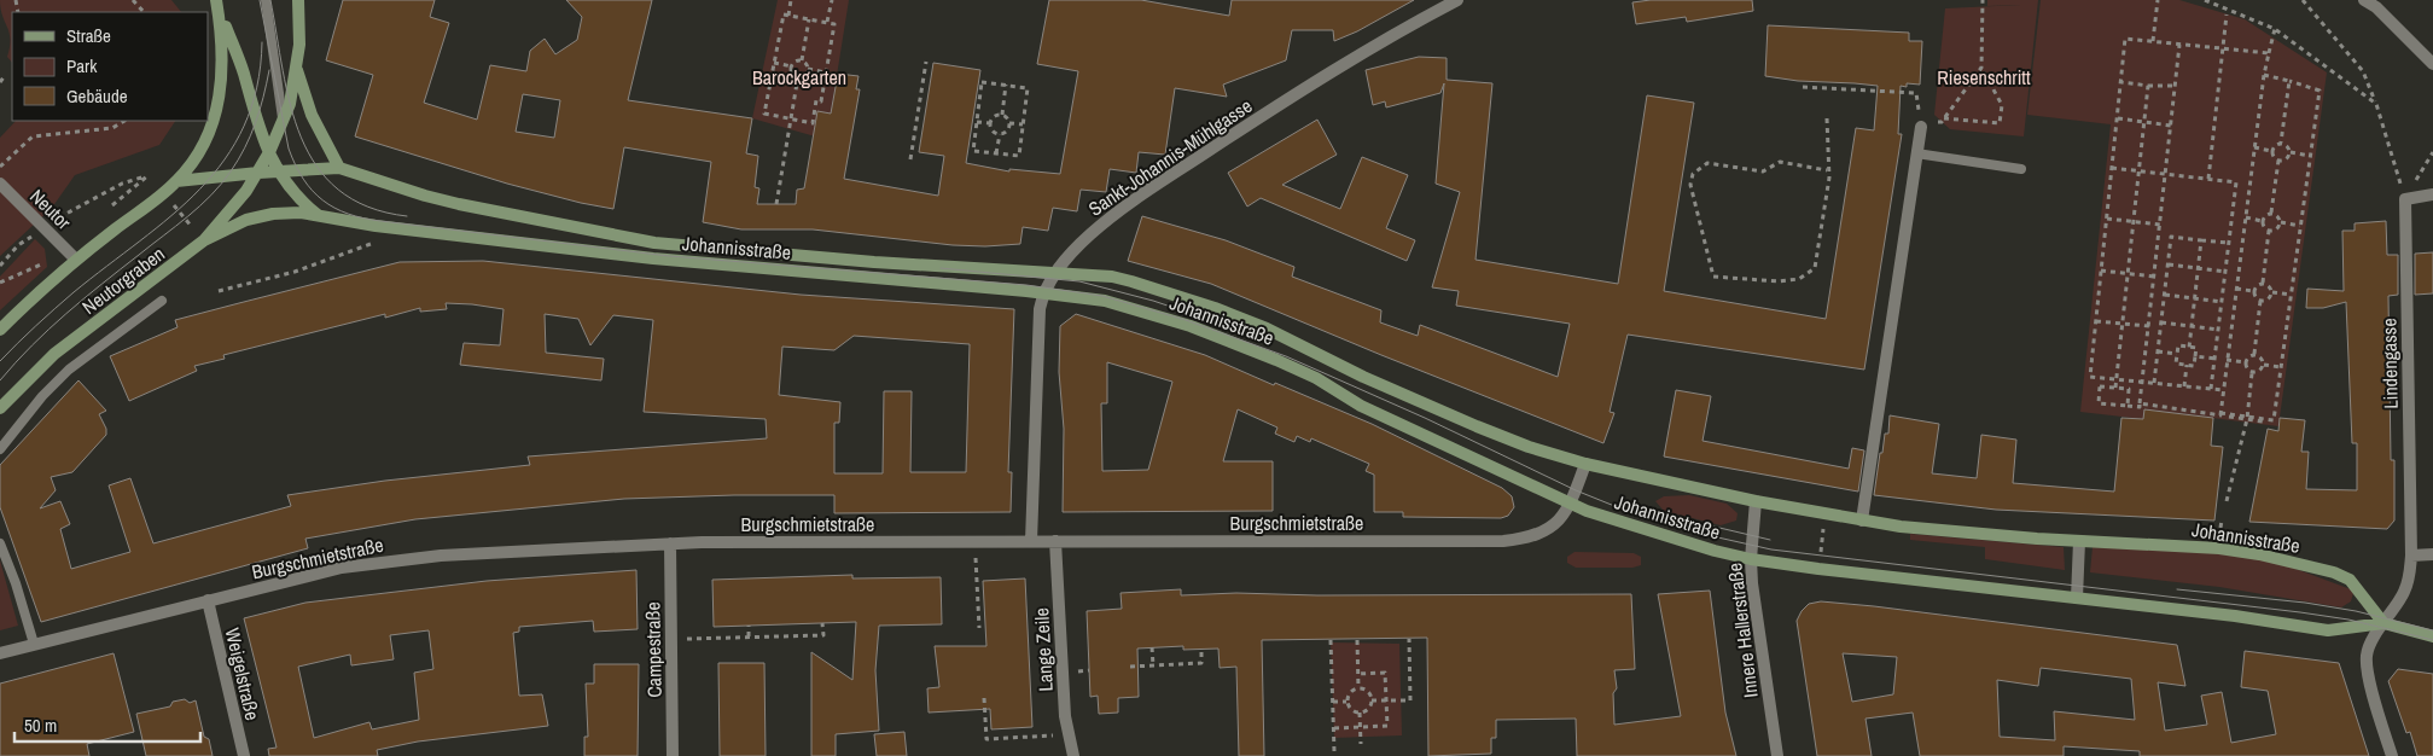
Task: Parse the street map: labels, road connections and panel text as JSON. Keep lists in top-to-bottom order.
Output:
{
  "streets": {
    "main road": ["Johannisstraße", "Neutorgraben"],
    "street": [
      "Sankt-Johannis-Mühlgasse",
      "Neutor",
      "Lindengasse",
      "Burgschmietstraße",
      "Innere Hallerstraße",
      "Campestraße",
      "Lange Zeile",
      "Weigelstraße"
    ]
  },
  "crossings": [
    ["Sankt-Johannis-Mühlgasse", "Johannisstraße"],
    ["Sankt-Johannis-Mühlgasse", "Burgschmietstraße"],
    ["Johannisstraße", "Neutorgraben"],
    ["Johannisstraße", "Lindengasse"],
    ["Johannisstraße", "Burgschmietstraße"],
    ["Johannisstraße", "Innere Hallerstraße"],
    ["Burgschmietstraße", "Campestraße"],
    ["Burgschmietstraße", "Lange Zeile"],
    ["Burgschmietstraße", "Weigelstraße"]
  ],
  "parks": ["Barockgarten", "Riesenschritt"],
  "legend": ["Straße", "Park", "Gebäude"],
  "scale_bar": "50 m"
}
